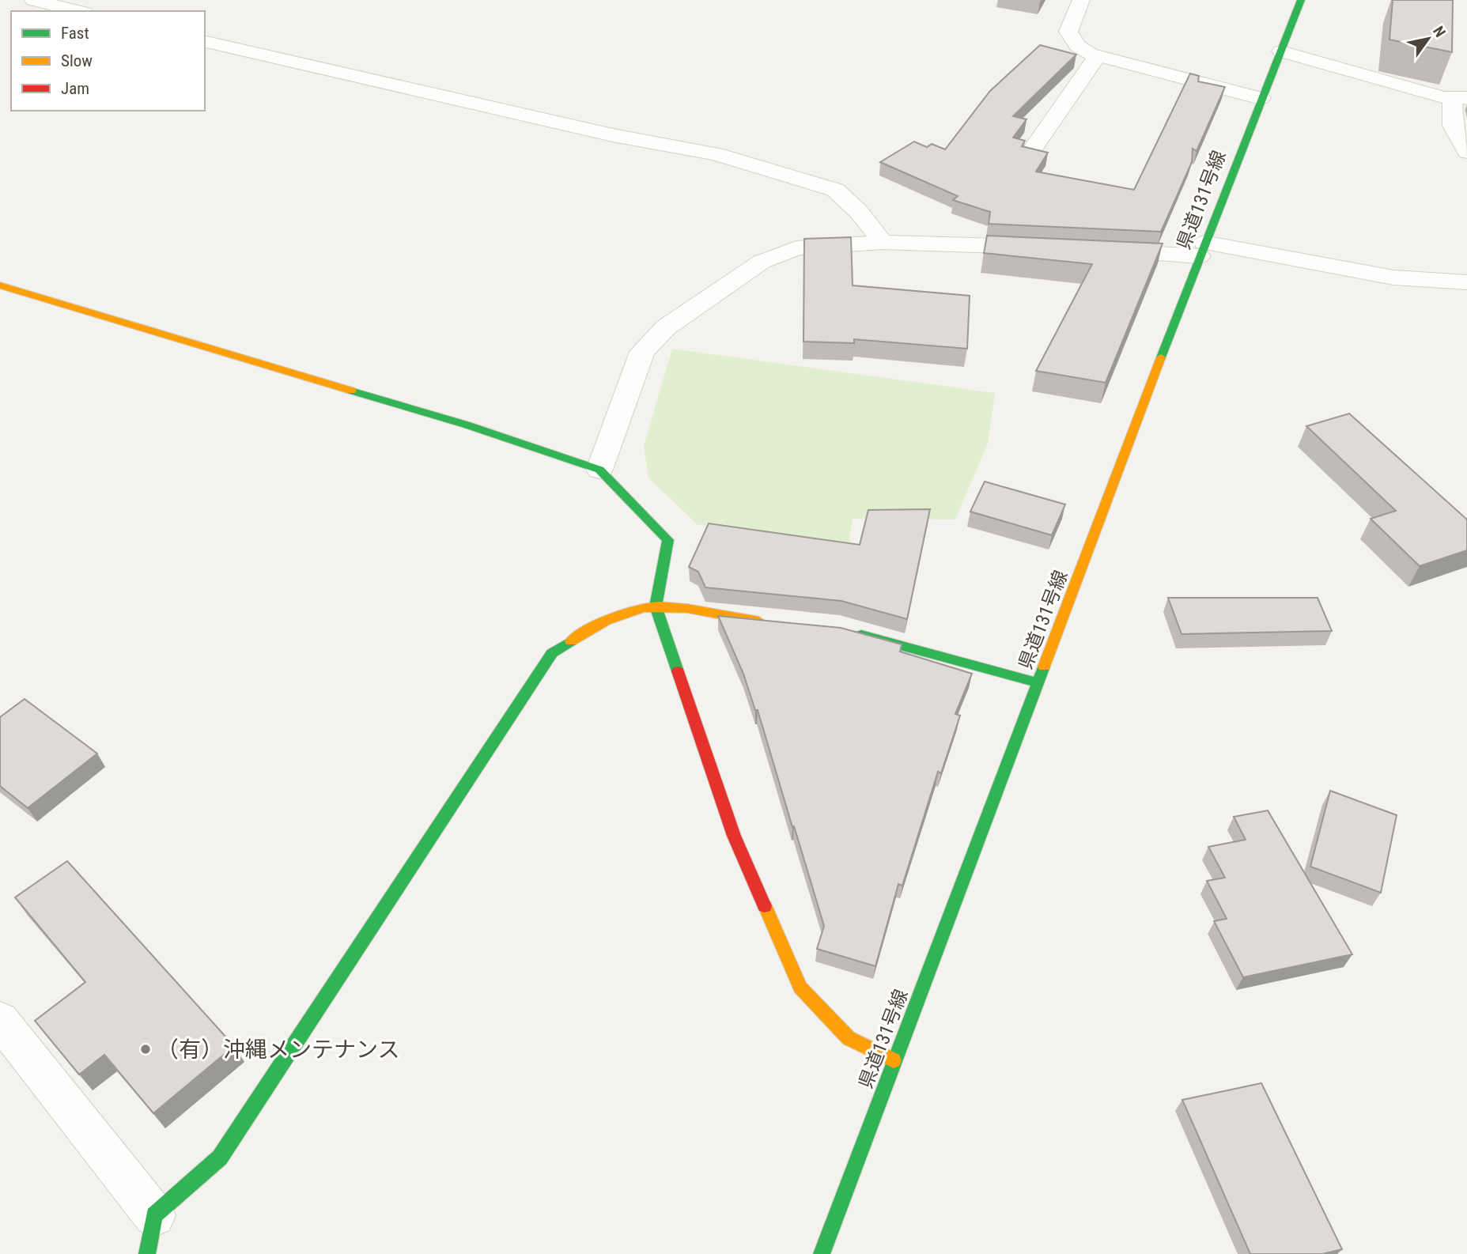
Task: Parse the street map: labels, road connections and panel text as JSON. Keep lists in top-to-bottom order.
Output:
{
  "streets": {
    "street": ["県道131号線"]
  },
  "places": ["（有）沖縄メンテナンス"],
  "legend": ["Fast", "Slow", "Jam"],
  "north": "top right"
}
